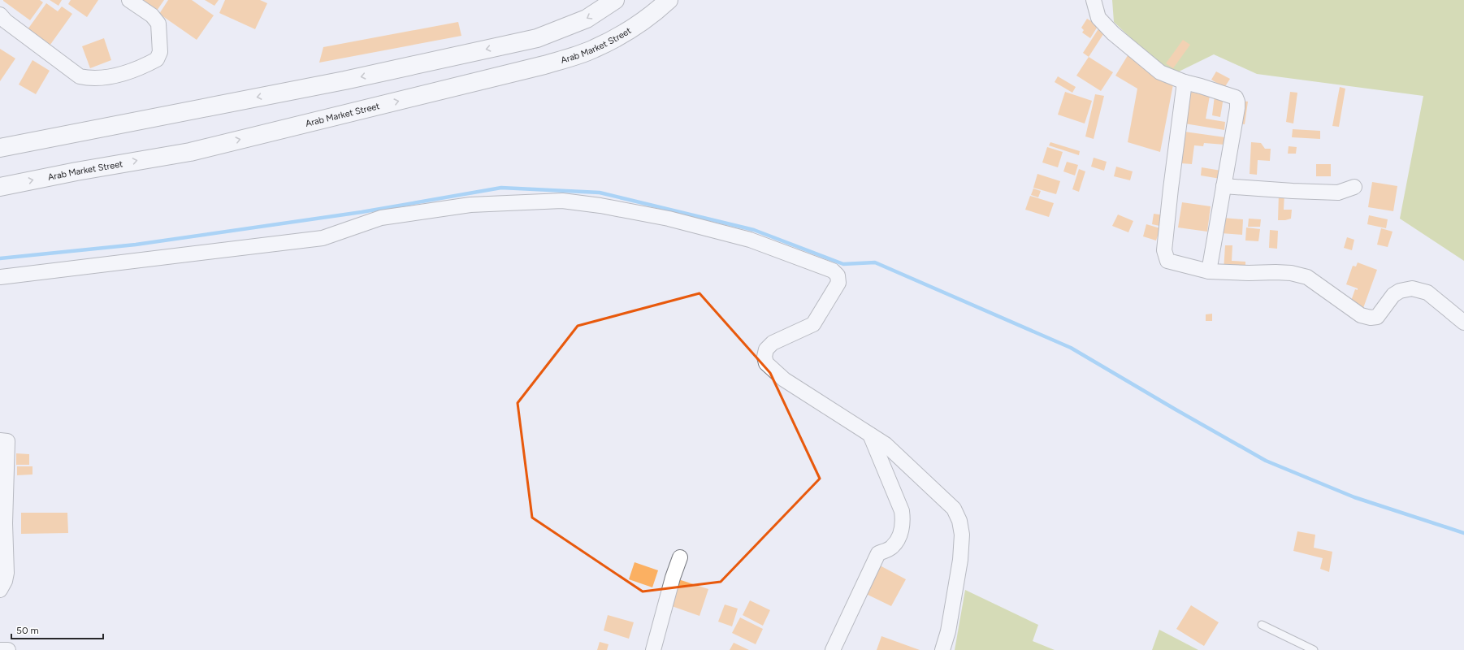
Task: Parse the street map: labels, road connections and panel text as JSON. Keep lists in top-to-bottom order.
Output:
{
  "streets": {
    "main road": ["Arab Market Street"]
  },
  "scale_bar": "50 m"
}
